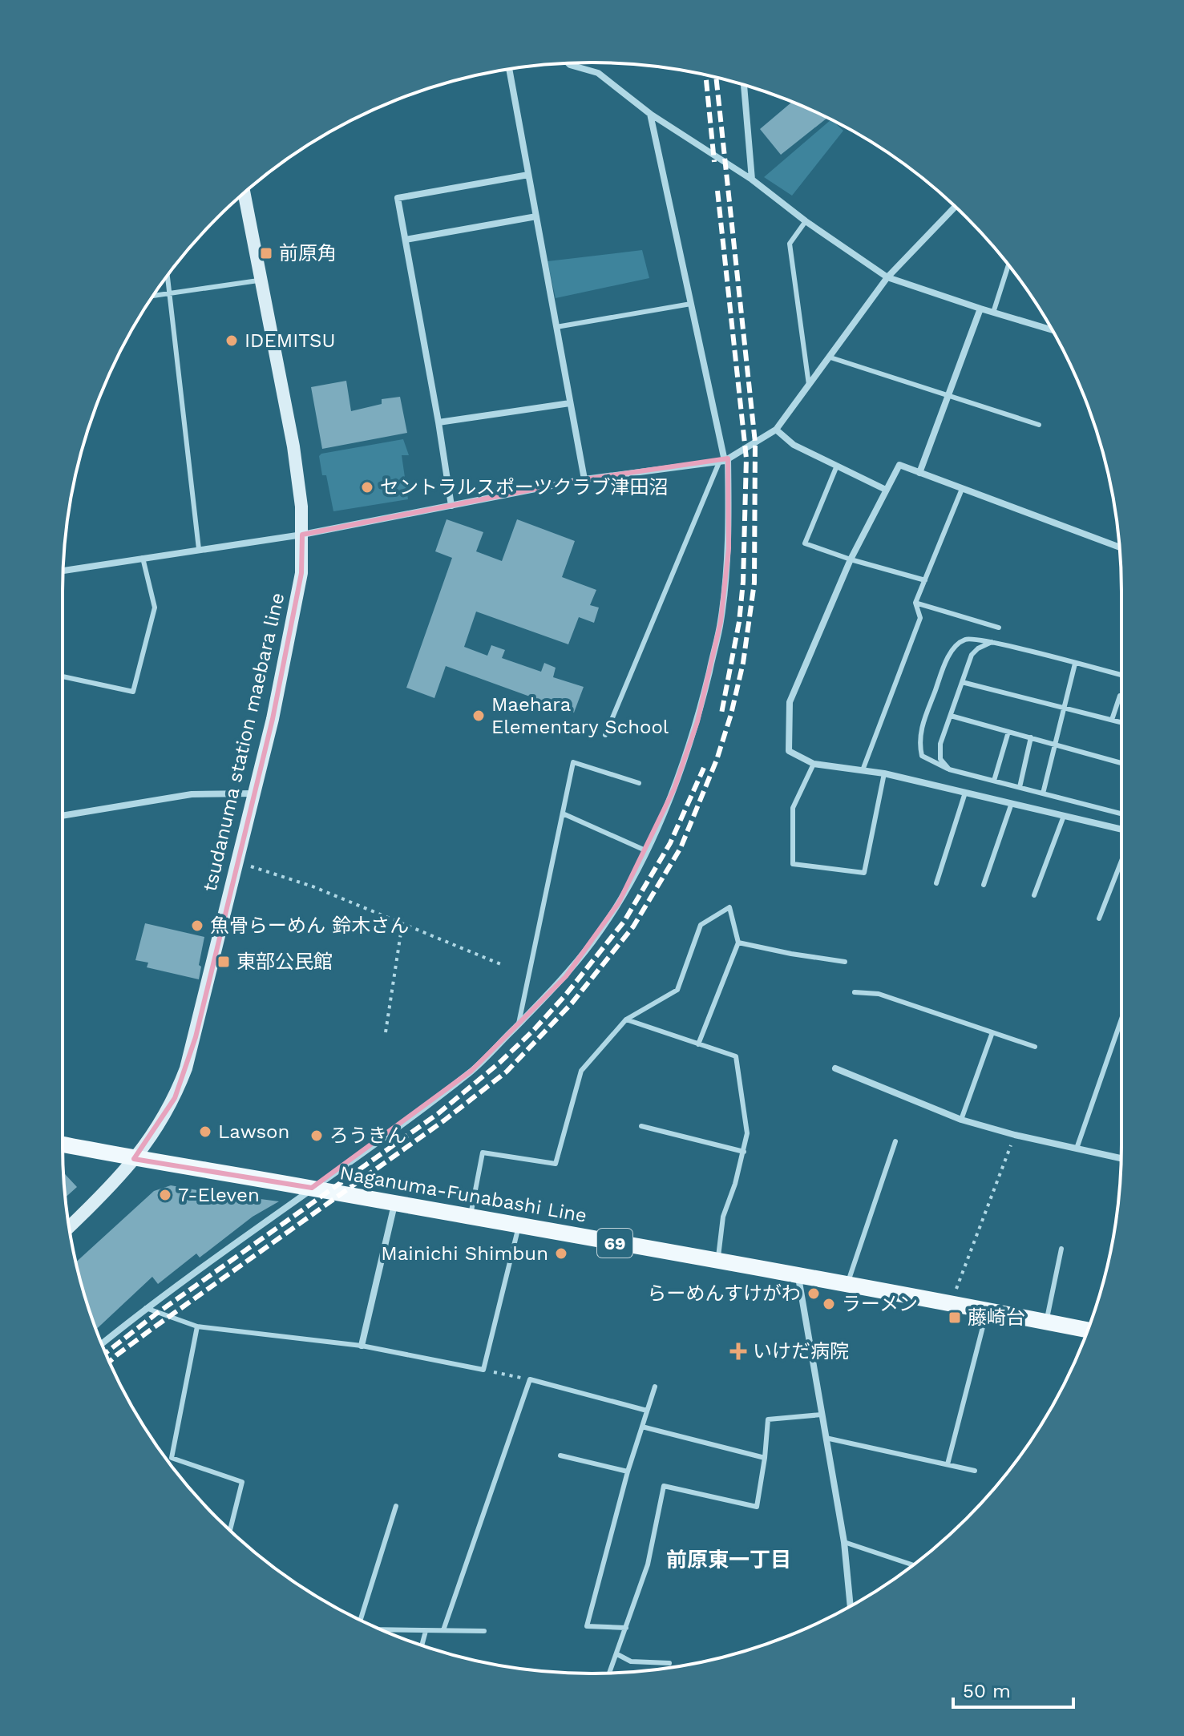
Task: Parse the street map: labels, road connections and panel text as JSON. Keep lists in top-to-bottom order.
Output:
{
  "streets": {
    "main road": ["tsudanuma station maebara line", "Naganuma-Funabashi Line", "69"]
  },
  "crossings": [
    ["tsudanuma station maebara line", "Naganuma-Funabashi Line"]
  ],
  "districts": ["前原東一丁目"],
  "places": {
    "transit": ["前原角", "東部公民館", "藤崎台"],
    "other": [
      "IDEMITSU",
      "セントラルスポーツクラブ津田沼",
      "Maehara Elementary School",
      "魚骨らーめん 鈴木さん",
      "Lawson",
      "ろうきん",
      "7-Eleven",
      "Mainichi Shimbun",
      "らーめんすけがわ",
      "ラーメン"
    ],
    "health": ["いけだ病院"]
  },
  "scale_bar": "50 m"
}
